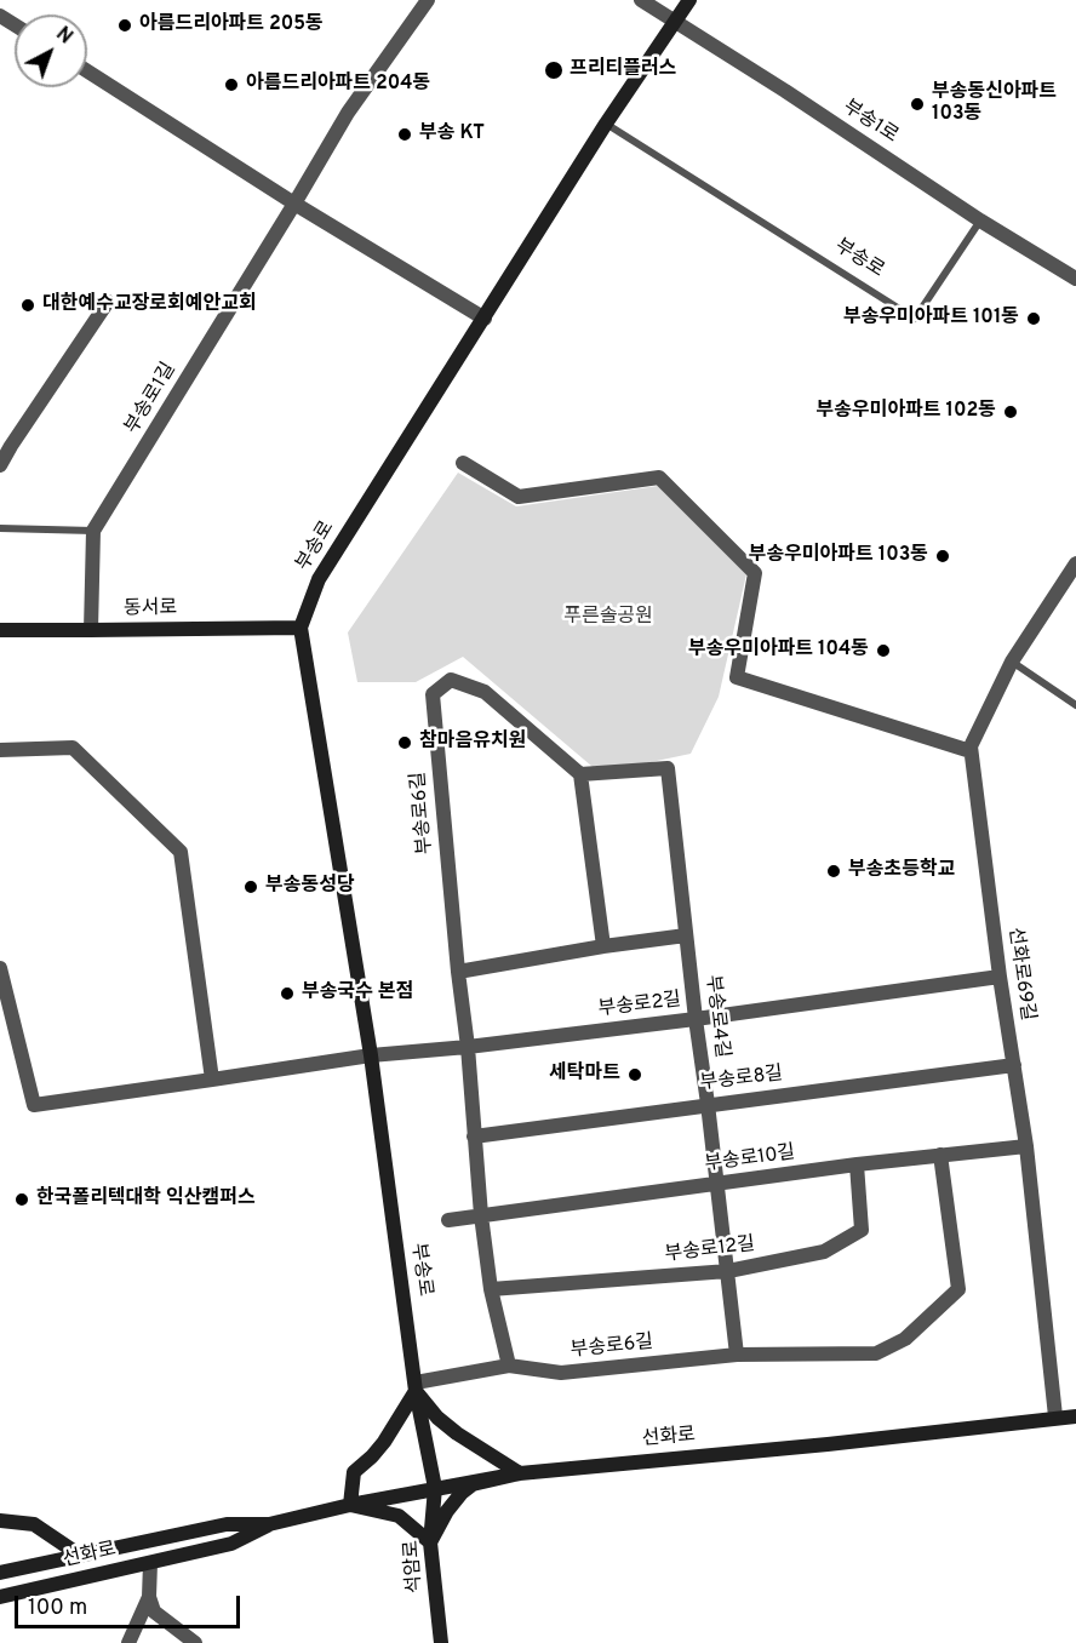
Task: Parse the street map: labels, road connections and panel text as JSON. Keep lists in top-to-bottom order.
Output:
{
  "streets": {
    "street": [
      "부송1로",
      "부송로",
      "부송로1길",
      "동서로",
      "부송로6길",
      "선화로69길",
      "부송로2길",
      "부송로4길",
      "부송로8길",
      "부송로10길",
      "부송로12길",
      "선화로",
      "석암로"
    ]
  },
  "crossings": [
    ["부송1로", "부송로"],
    ["부송로", "동서로"],
    ["부송로", "부송로2길"],
    ["부송로", "선화로"],
    ["부송로", "석암로"],
    ["부송로1길", "동서로"],
    ["부송로6길", "부송로2길"],
    ["부송로6길", "부송로4길"],
    ["부송로6길", "부송로8길"],
    ["부송로6길", "부송로10길"],
    ["부송로6길", "부송로12길"],
    ["선화로69길", "부송로2길"],
    ["선화로69길", "부송로8길"],
    ["선화로69길", "부송로10길"],
    ["선화로69길", "선화로"],
    ["부송로2길", "부송로4길"],
    ["부송로4길", "부송로8길"],
    ["부송로4길", "부송로10길"],
    ["부송로4길", "부송로12길"],
    ["부송로10길", "부송로12길"],
    ["선화로", "석암로"]
  ],
  "parks": ["푸른솔공원"],
  "places": [
    "아름드리아파트 205동",
    "프리티플러스",
    "아름드리아파트 204동",
    "부송동신아파트 103동",
    "부송 KT",
    "대한예수교장로회예안교회",
    "부송우미아파트 101동",
    "부송우미아파트 102동",
    "부송우미아파트 103동",
    "부송우미아파트 104동",
    "참마음유치원",
    "부송초등학교",
    "부송동성당",
    "부송국수 본점",
    "세탁마트",
    "한국폴리텍대학 익산캠퍼스"
  ],
  "scale_bar": "100 m",
  "north": "top right"
}
